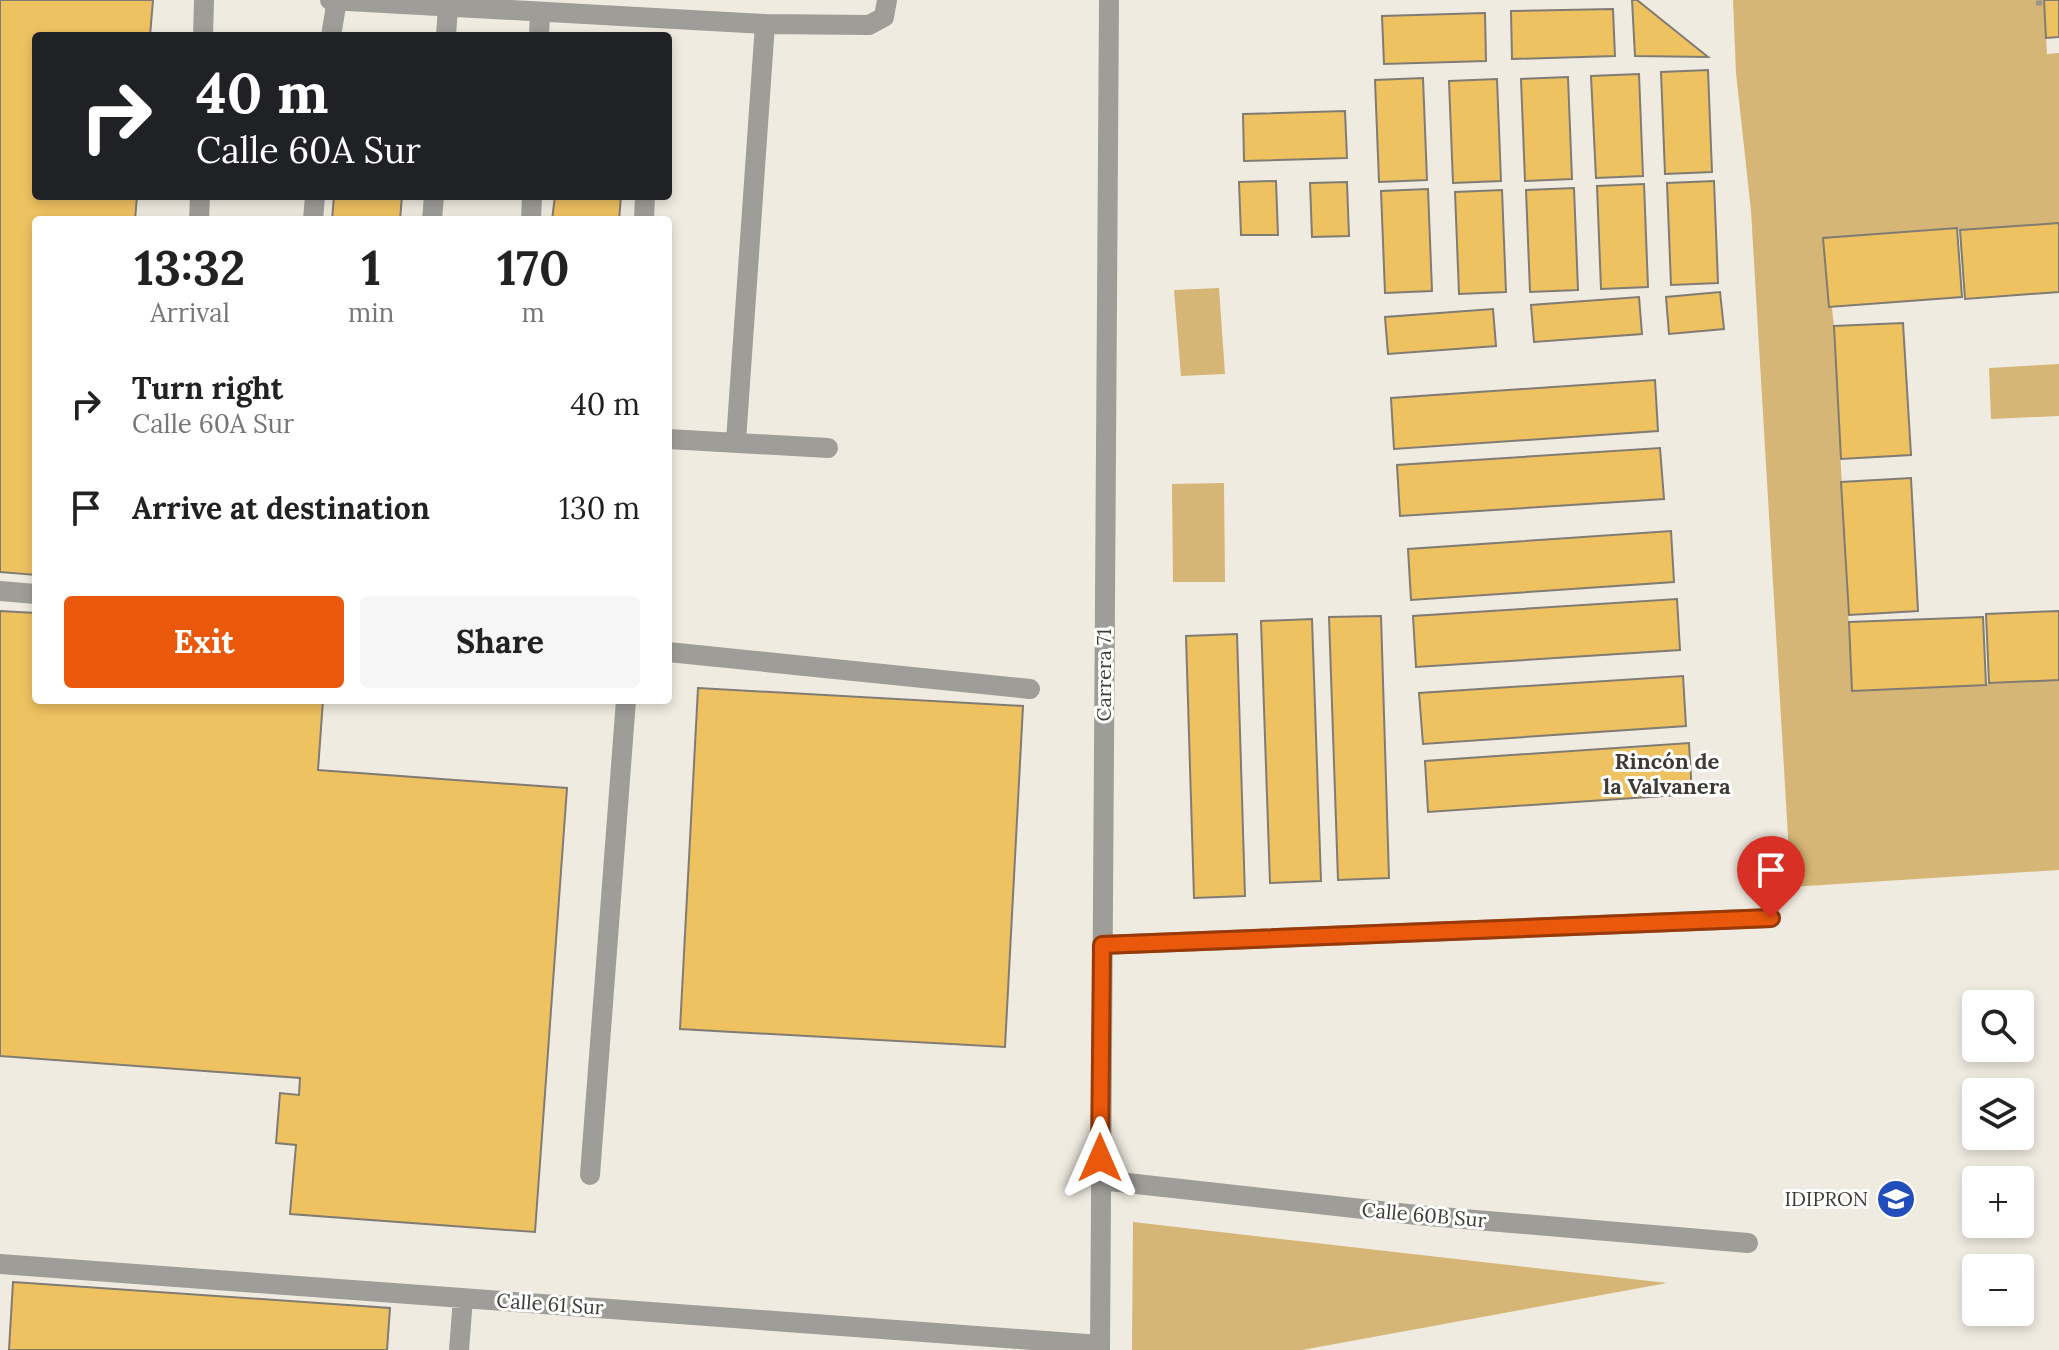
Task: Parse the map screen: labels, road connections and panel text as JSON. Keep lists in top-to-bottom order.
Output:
{
  "streets": {
    "street": ["Carrera 71", "Calle 60B Sur", "Calle 61 Sur"]
  },
  "crossings": [
    ["Carrera 71", "Calle 60B Sur"],
    ["Carrera 71", "Calle 61 Sur"]
  ],
  "districts": ["Rincón de la Valvanera"],
  "places": {
    "school or university": ["IDIPRON"]
  },
  "page": {
    "turn": ["40 m", "Calle 60A Sur"],
    "eta": [
      "13:32",
      "Arrival",
      "1",
      "min",
      "170",
      "m"
    ],
    "list": [
      {
        "name": "Turn right",
        "note": "Calle 60A Sur",
        "value": "40 m"
      },
      {
        "name": "Arrive at destination",
        "value": "130 m"
      }
    ],
    "buttons": ["Exit", "Share"],
    "map_buttons": ["+", "−"]
  }
}
